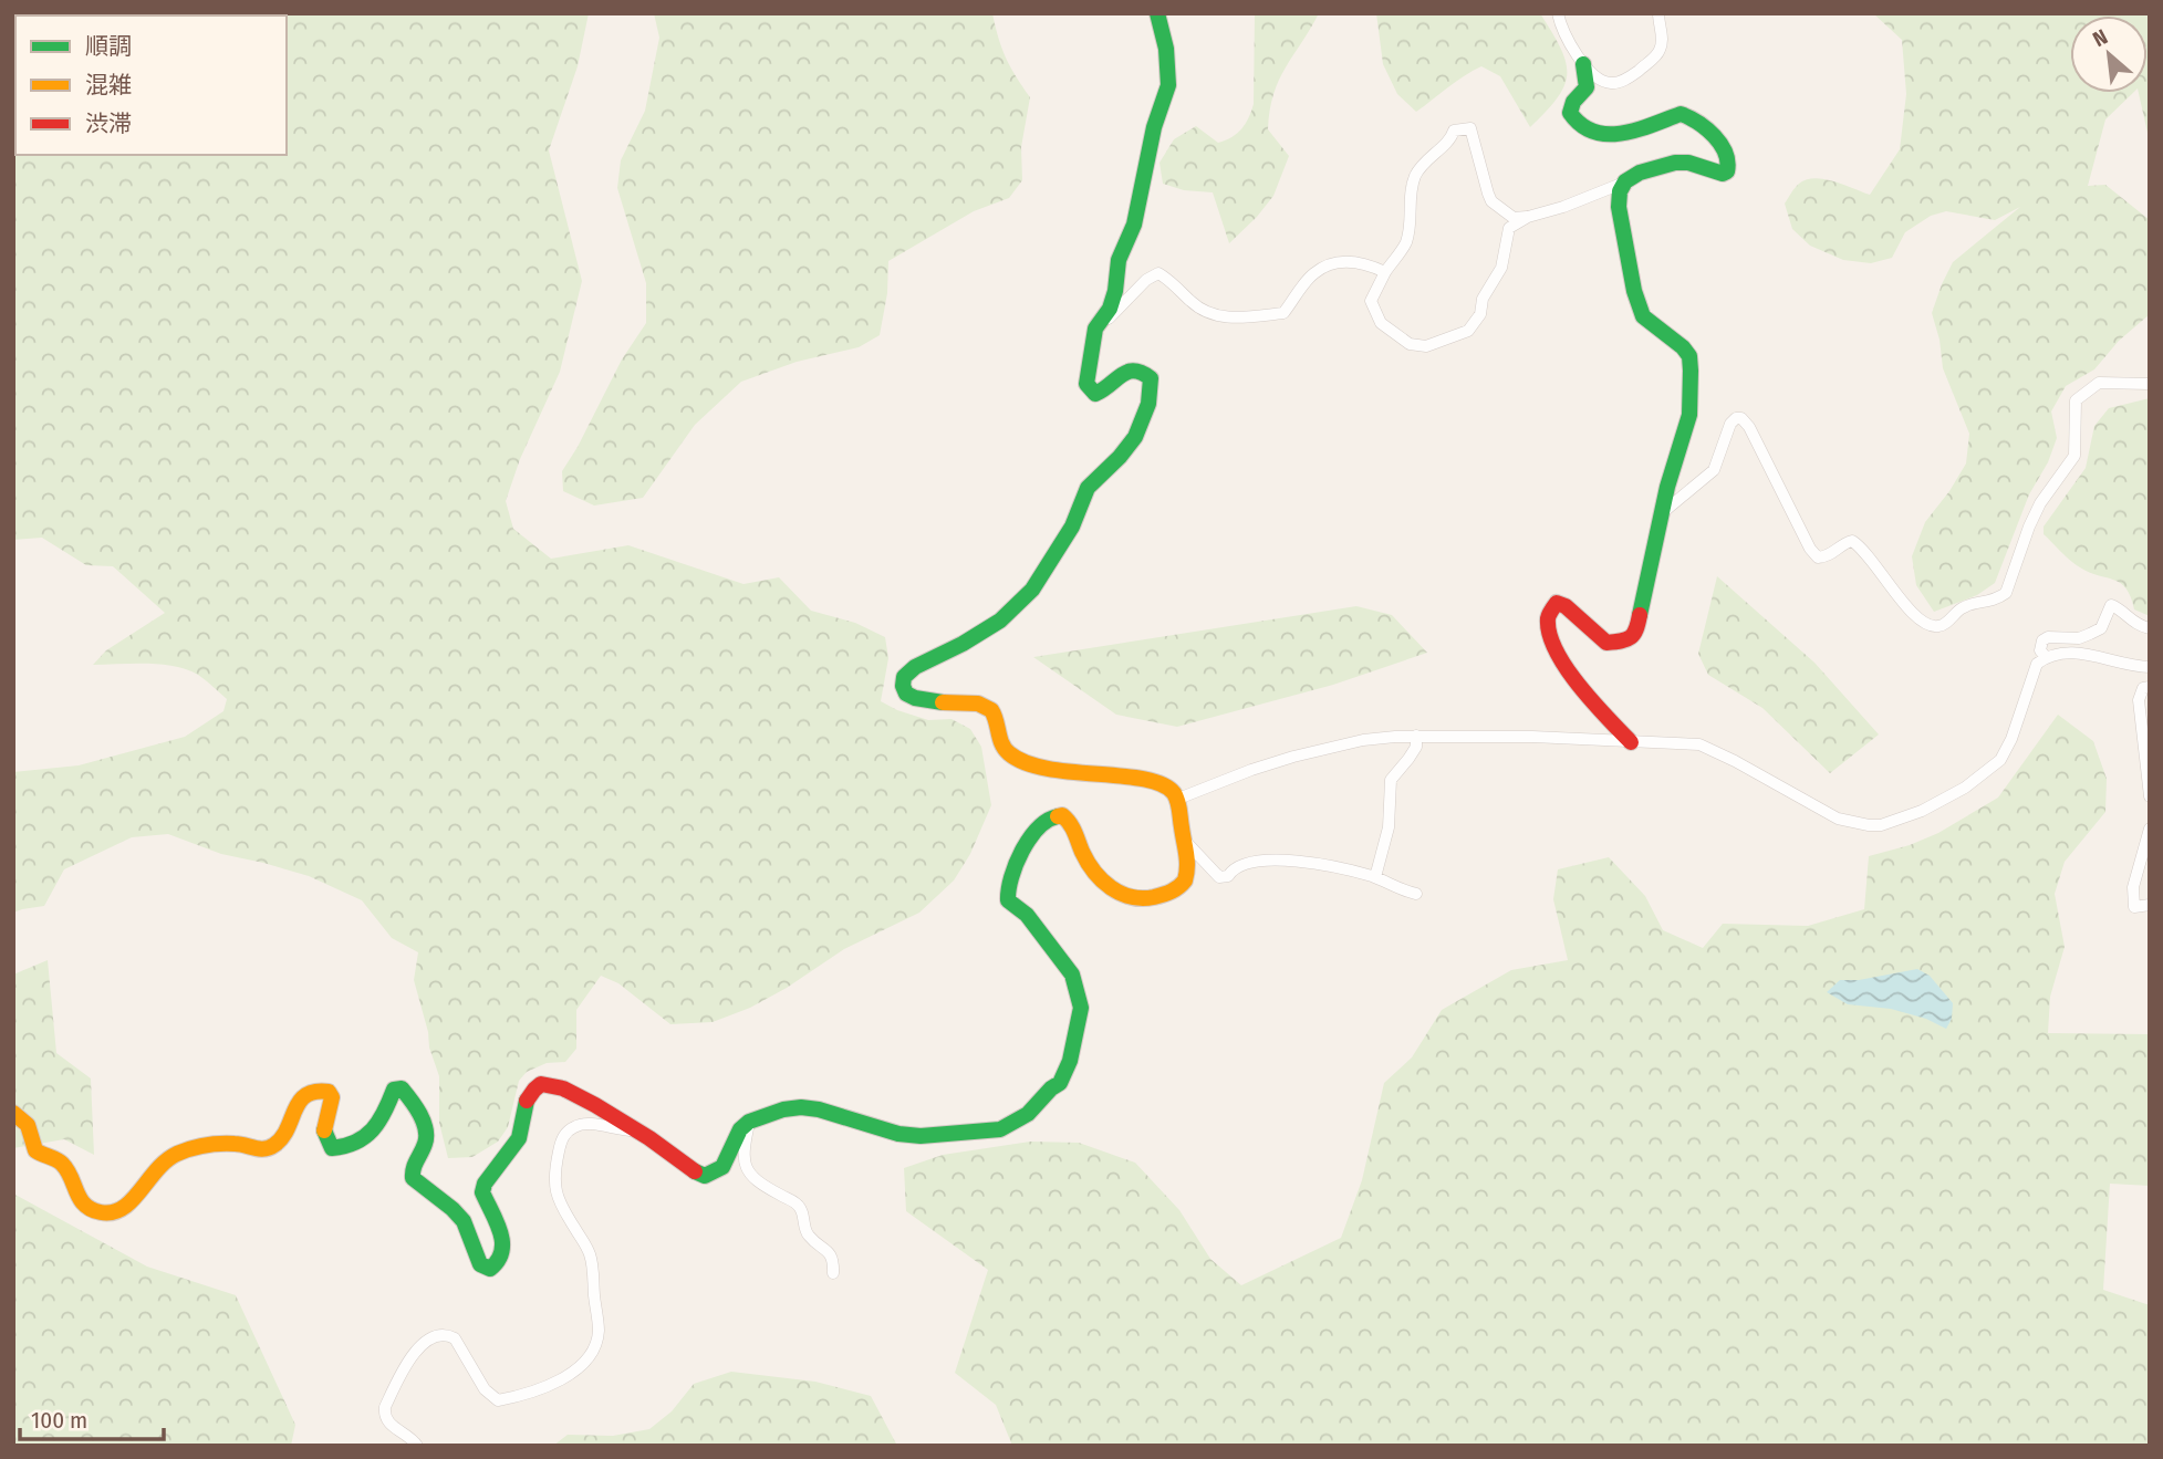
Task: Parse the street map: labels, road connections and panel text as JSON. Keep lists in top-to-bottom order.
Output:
{
  "legend": ["順調", "混雑", "渋滞"],
  "scale_bar": "100 m",
  "north": "top left"
}
